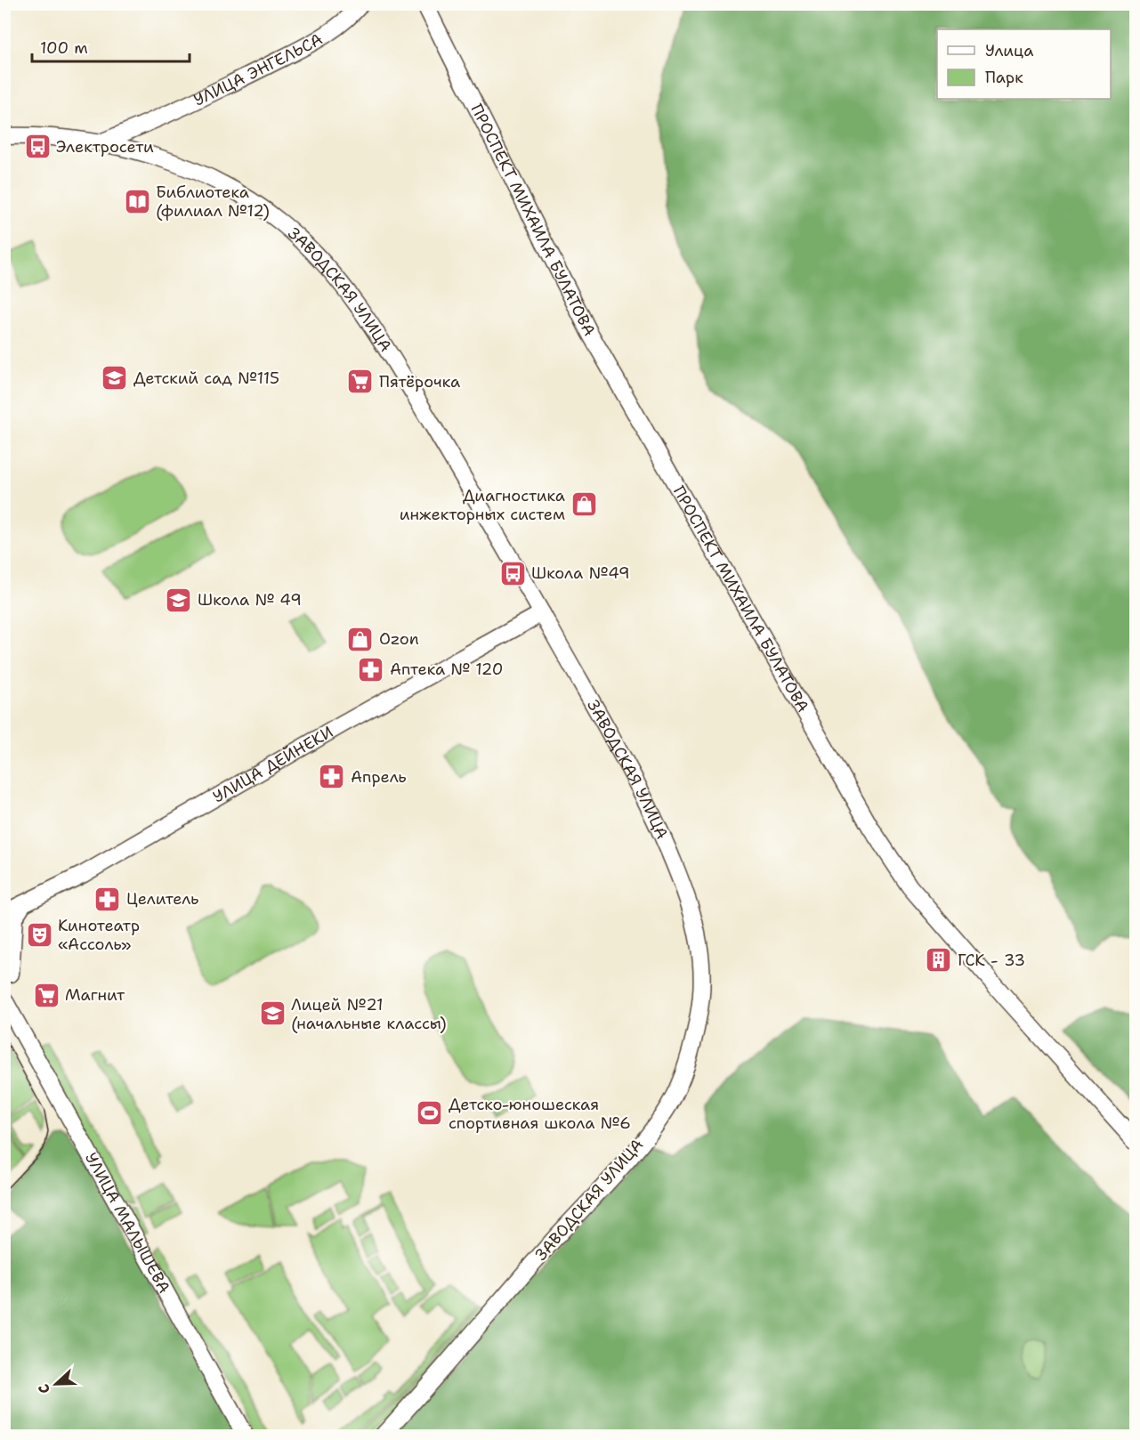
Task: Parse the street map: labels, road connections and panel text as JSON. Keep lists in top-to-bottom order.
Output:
{
  "streets": {
    "street": [
      "УЛИЦА ЭНГЕЛЬСА",
      "ПРОСПЕКТ МИХАИЛА БУЛАТОВА",
      "ЗАВОДСКАЯ УЛИЦА",
      "УЛИЦА ДЕЙНЕКИ",
      "УЛИЦА МАЛЫШЕВА"
    ]
  },
  "crossings": [
    ["УЛИЦА ЭНГЕЛЬСА", "ЗАВОДСКАЯ УЛИЦА"],
    ["ЗАВОДСКАЯ УЛИЦА", "УЛИЦА ДЕЙНЕКИ"]
  ],
  "places": {
    "bus stop": ["Электросети", "Школа №49"],
    "library": ["Библиотека (филиал №12)"],
    "school or university": ["Детский сад №115", "Школа № 49", "Лицей №21 (начальные классы)"],
    "supermarket": ["Пятёрочка", "Магнит"],
    "shop": ["Диагностика инжекторных систем", "Ozon"],
    "pharmacy": ["Аптека № 120", "Апрель", "Целитель"],
    "theatre": ["Кинотеатр «Ассоль»"],
    "building": ["ГСК - 33"],
    "sports": ["Детско-юношеская спортивная школа №6"]
  },
  "legend": ["Улица", "Парк"],
  "scale_bar": "100 m",
  "north": "left"
}
